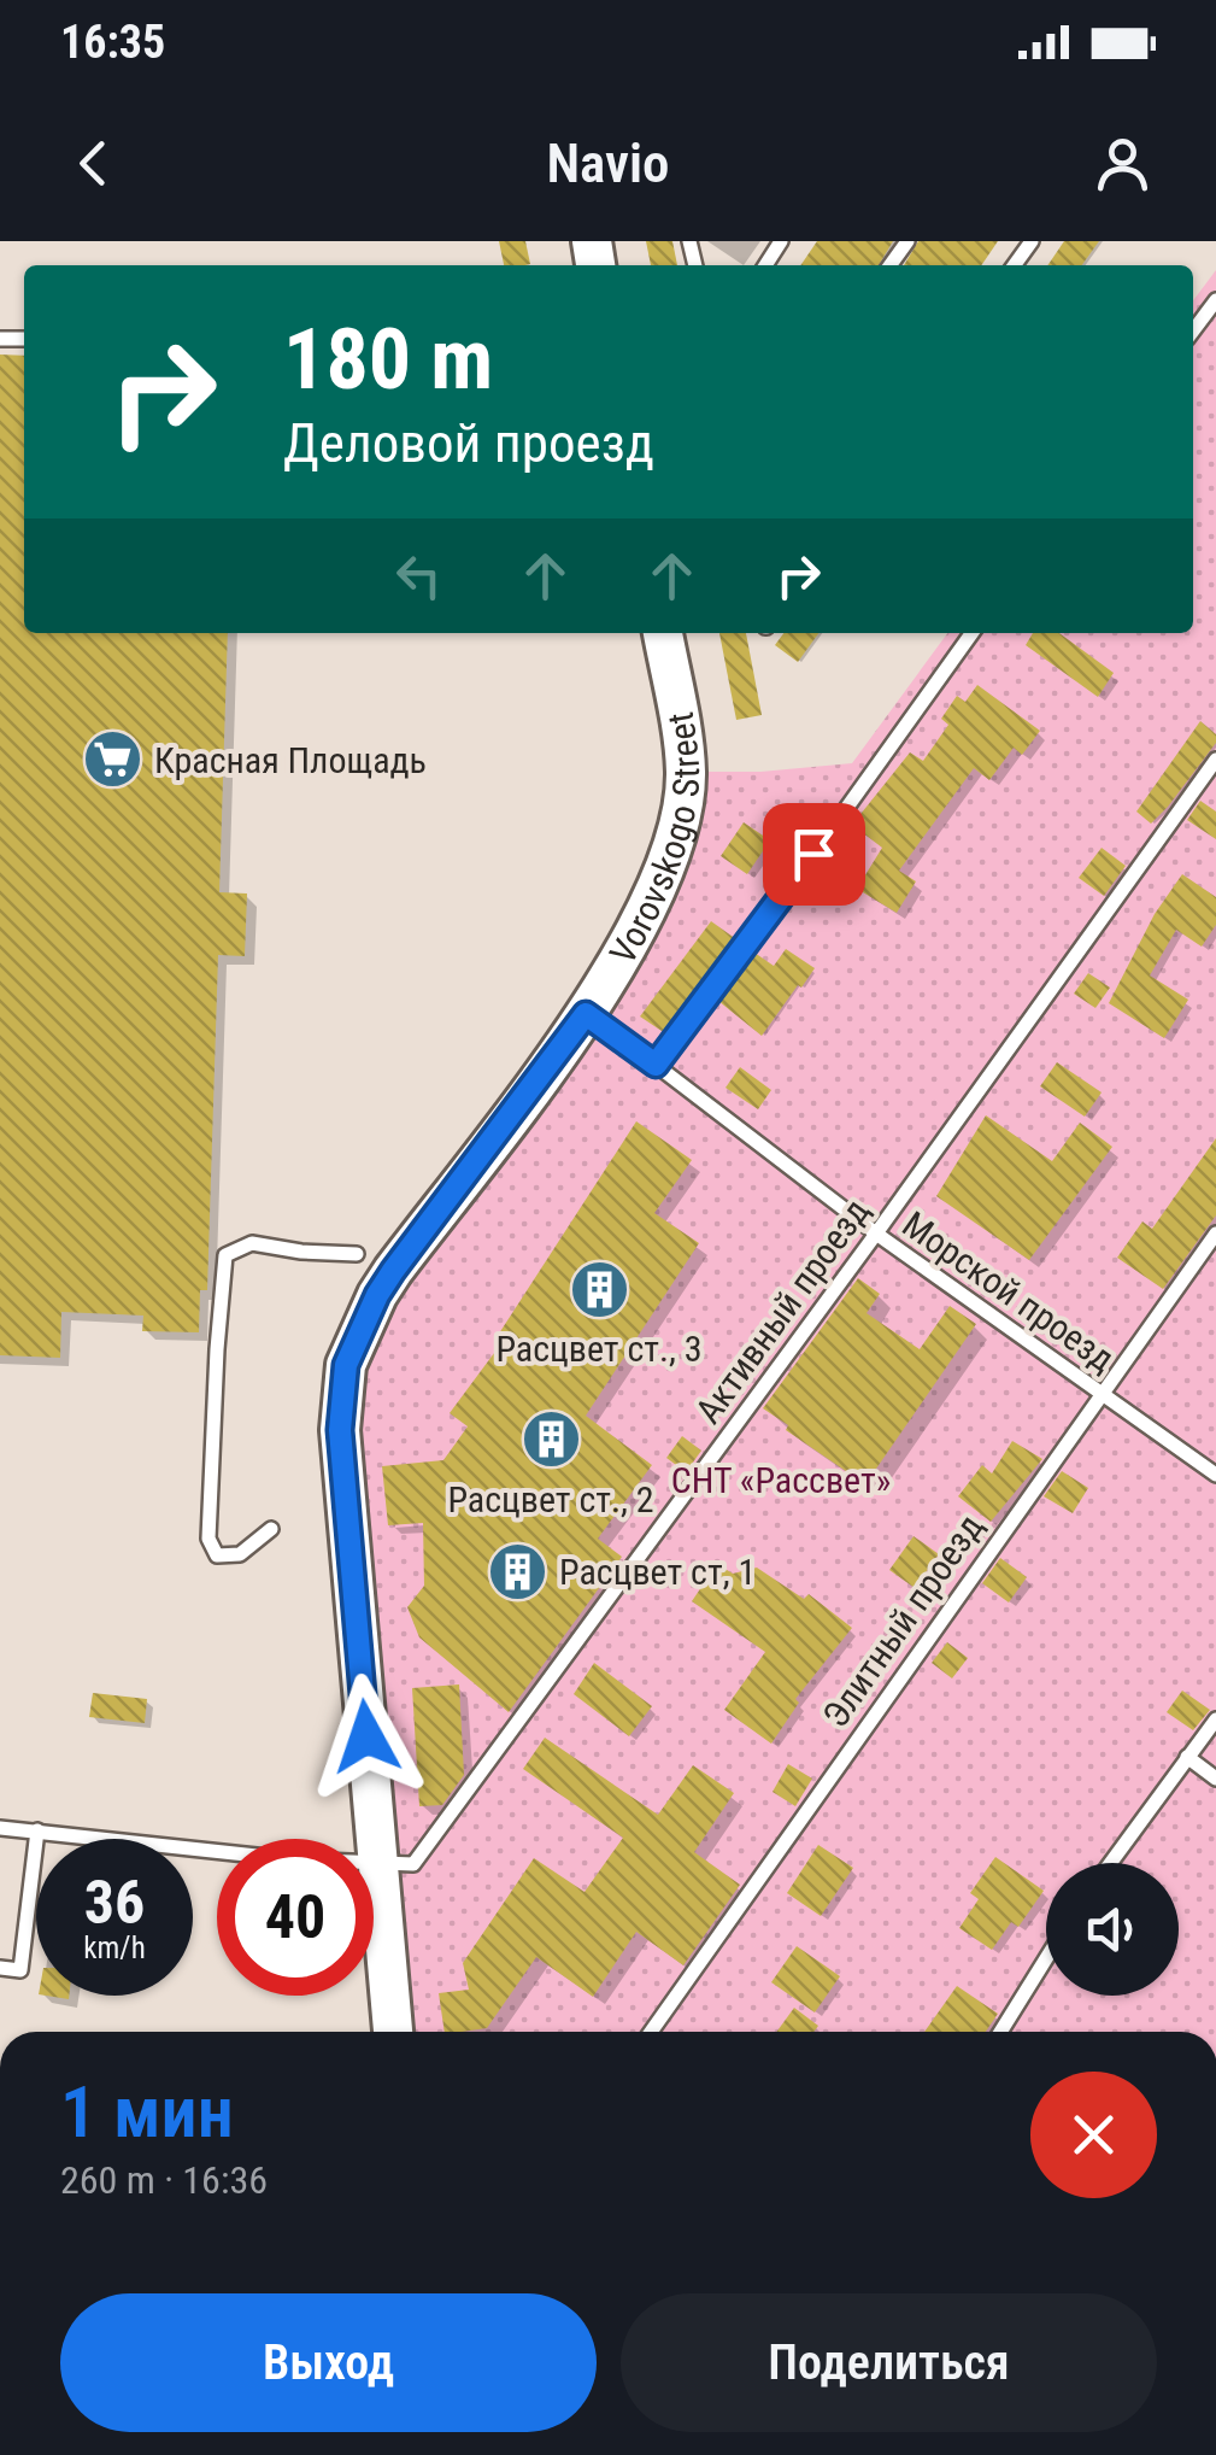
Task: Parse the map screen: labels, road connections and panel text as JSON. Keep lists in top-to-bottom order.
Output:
{
  "streets": {
    "street": ["Vorovskogo Street"],
    "lane": ["Морской проезд", "Активный проезд", "Элитный проезд"]
  },
  "crossings": [
    ["Vorovskogo Street", "Морской проезд"],
    ["Vorovskogo Street", "Активный проезд"],
    ["Морской проезд", "Активный проезд"],
    ["Морской проезд", "Элитный проезд"]
  ],
  "parks": ["СНТ «Рассвет»"],
  "places": {
    "supermarket": ["Красная Площадь"],
    "building": ["Расцвет ст., 3", "Расцвет ст., 2", "Расцвет ст, 1"]
  },
  "page": {
    "status": "16:35",
    "header": "Navio",
    "turn": ["180 m", "Деловой проезд"],
    "speed": "36 km/h",
    "limit": "40",
    "heading": ["1 мин", "260 m · 16:36"],
    "buttons": ["Выход", "Поделиться"]
  }
}
